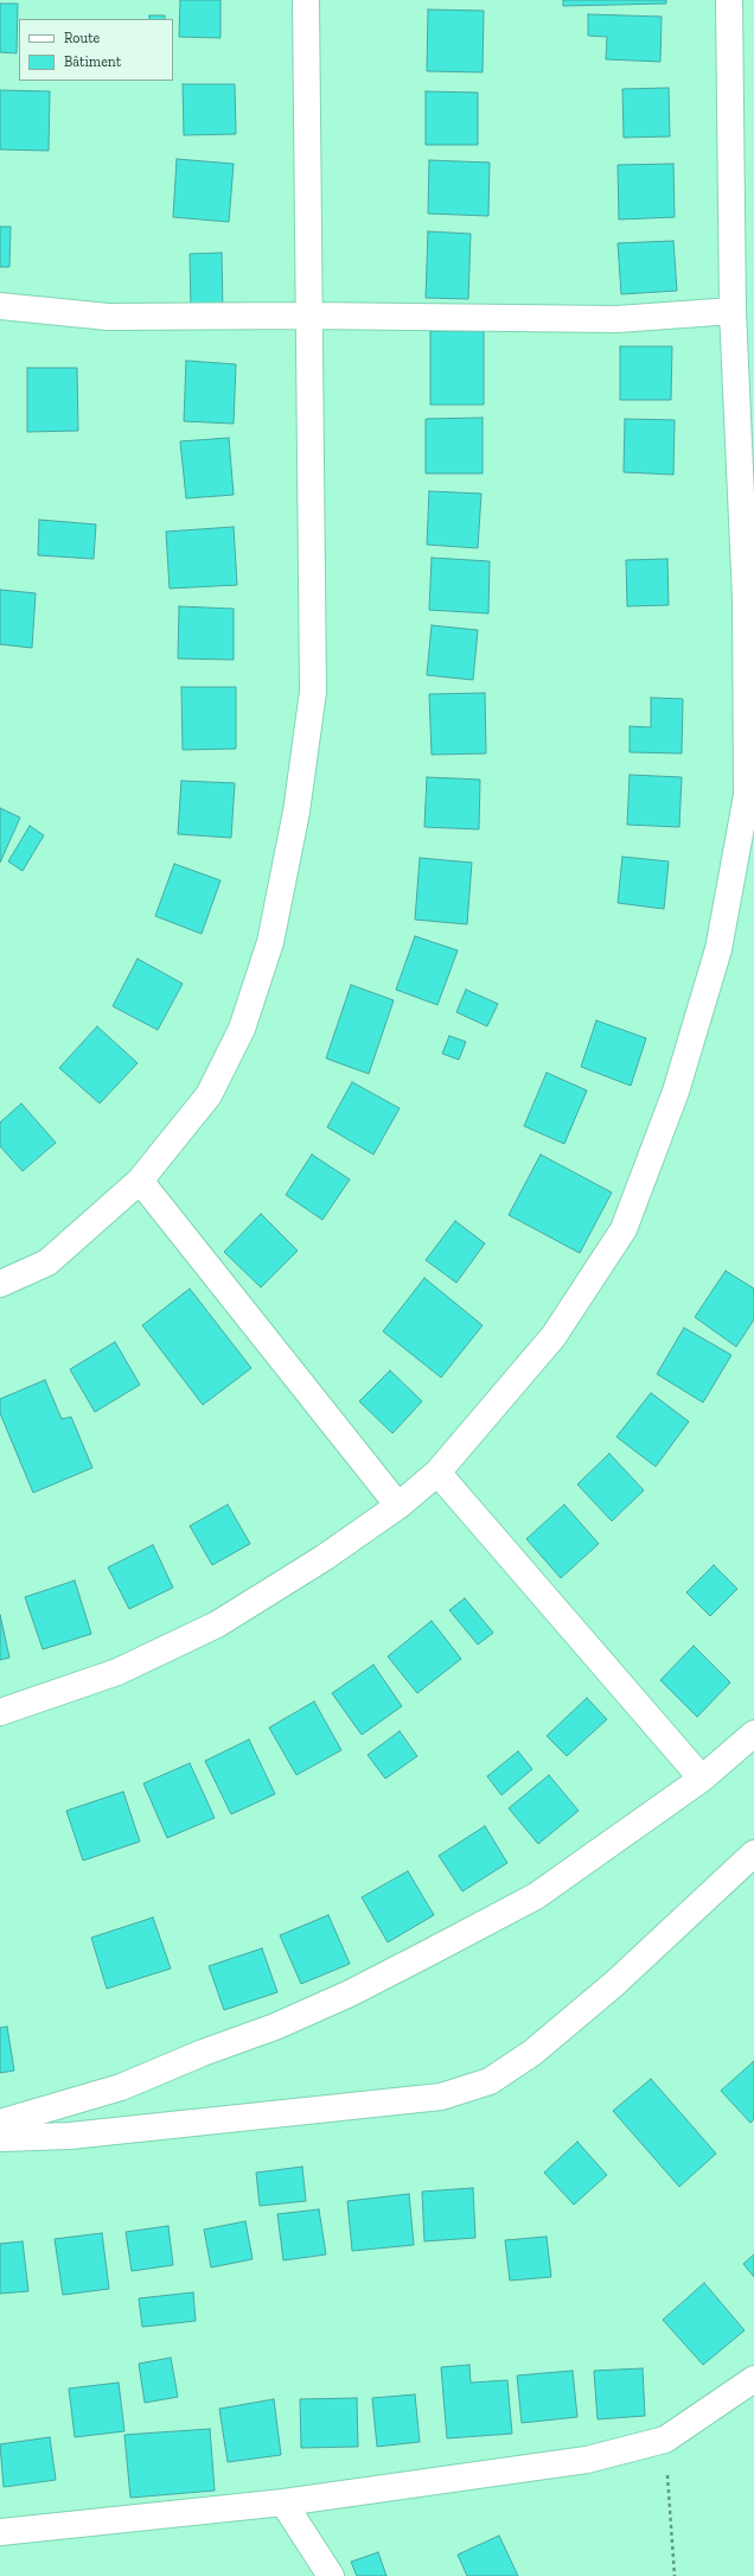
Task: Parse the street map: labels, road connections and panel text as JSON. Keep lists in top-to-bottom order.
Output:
{
  "legend": ["Route", "Bâtiment"]
}
